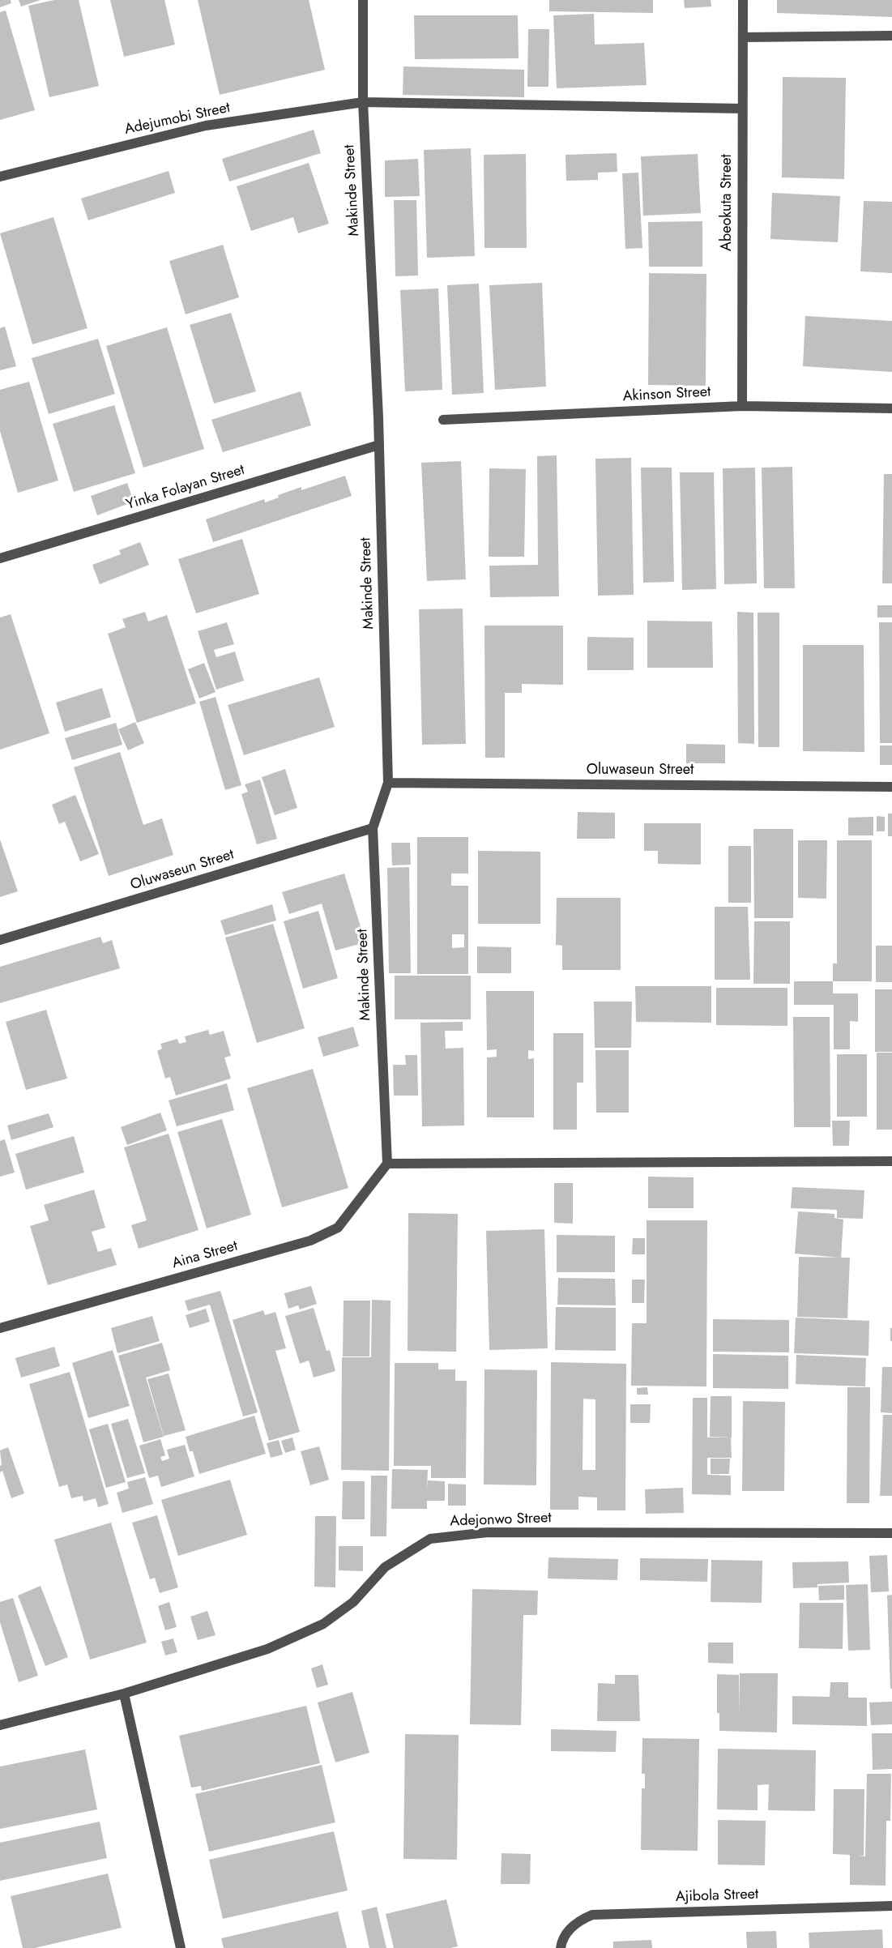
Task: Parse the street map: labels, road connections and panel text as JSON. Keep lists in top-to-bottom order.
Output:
{
  "streets": {
    "street": [
      "Adejumobi Street",
      "Makinde Street",
      "Abeokuta Street",
      "Akinson Street",
      "Yinka Folayan Street",
      "Oluwaseun Street",
      "Aina Street",
      "Adejonwo Street",
      "Ajibola Street"
    ]
  },
  "crossings": [
    ["Adejumobi Street", "Makinde Street"],
    ["Adejumobi Street", "Abeokuta Street"],
    ["Makinde Street", "Yinka Folayan Street"],
    ["Makinde Street", "Oluwaseun Street"],
    ["Makinde Street", "Aina Street"],
    ["Abeokuta Street", "Akinson Street"]
  ]
}
